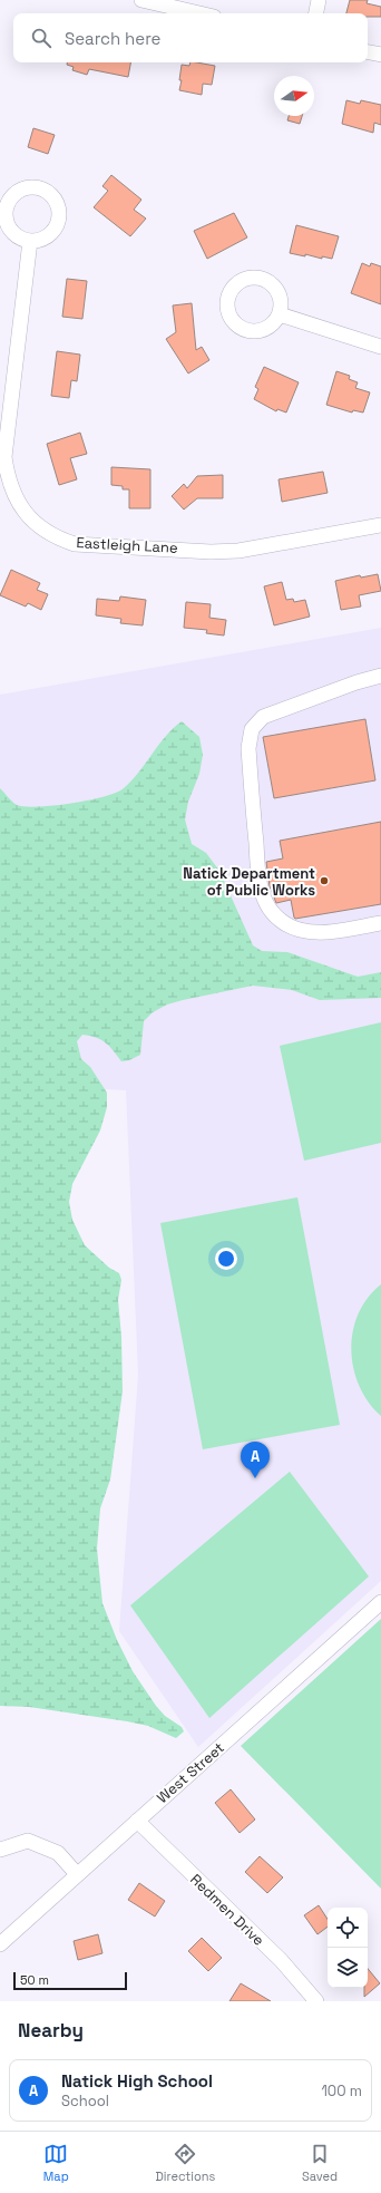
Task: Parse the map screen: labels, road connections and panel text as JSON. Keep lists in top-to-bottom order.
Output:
{
  "streets": {
    "street": ["Eastleigh Lane", "West Street", "Redmen Drive"]
  },
  "crossings": [
    ["West Street", "Redmen Drive"]
  ],
  "places": ["Natick Department of Public Works"],
  "scale_bar": "50 m",
  "north": "right",
  "page": {
    "search": "Search here",
    "pins": "A",
    "scale": "50 m",
    "heading": "Nearby",
    "list": [
      {
        "mark": "A",
        "name": "Natick High School",
        "note": "School",
        "value": "100 m"
      }
    ],
    "nav": ["Map", "Directions", "Saved"]
  }
}
